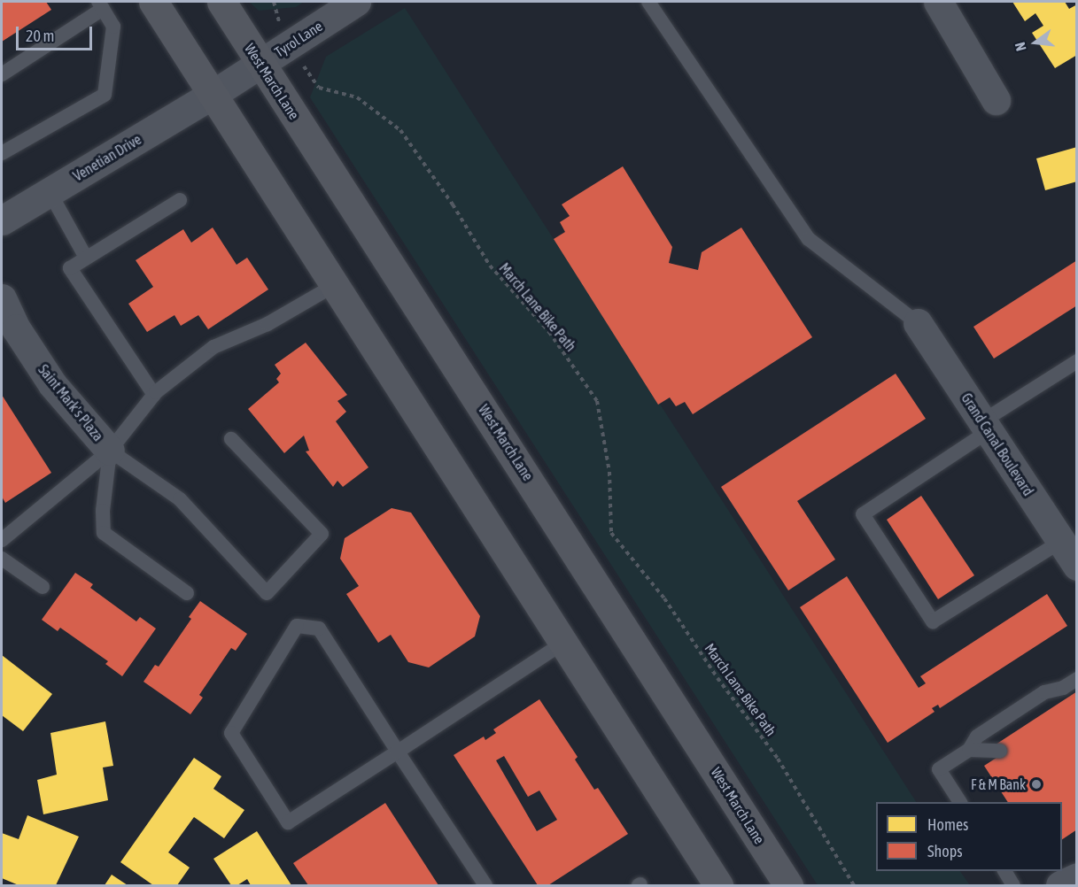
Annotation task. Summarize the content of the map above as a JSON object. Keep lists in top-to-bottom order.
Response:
{
  "streets": {
    "main road": ["West March Lane"],
    "street": [
      "Tyrol Lane",
      "Venetian Drive",
      "Saint Mark's Plaza",
      "Grand Canal Boulevard"
    ],
    "path": ["March Lane Bike Path"]
  },
  "crossings": [
    ["Tyrol Lane", "West March Lane"],
    ["Tyrol Lane", "Venetian Drive"],
    ["Tyrol Lane", "March Lane Bike Path"]
  ],
  "places": ["F & M Bank"],
  "legend": ["Homes", "Shops"],
  "scale_bar": "20 m",
  "north": "left"
}
